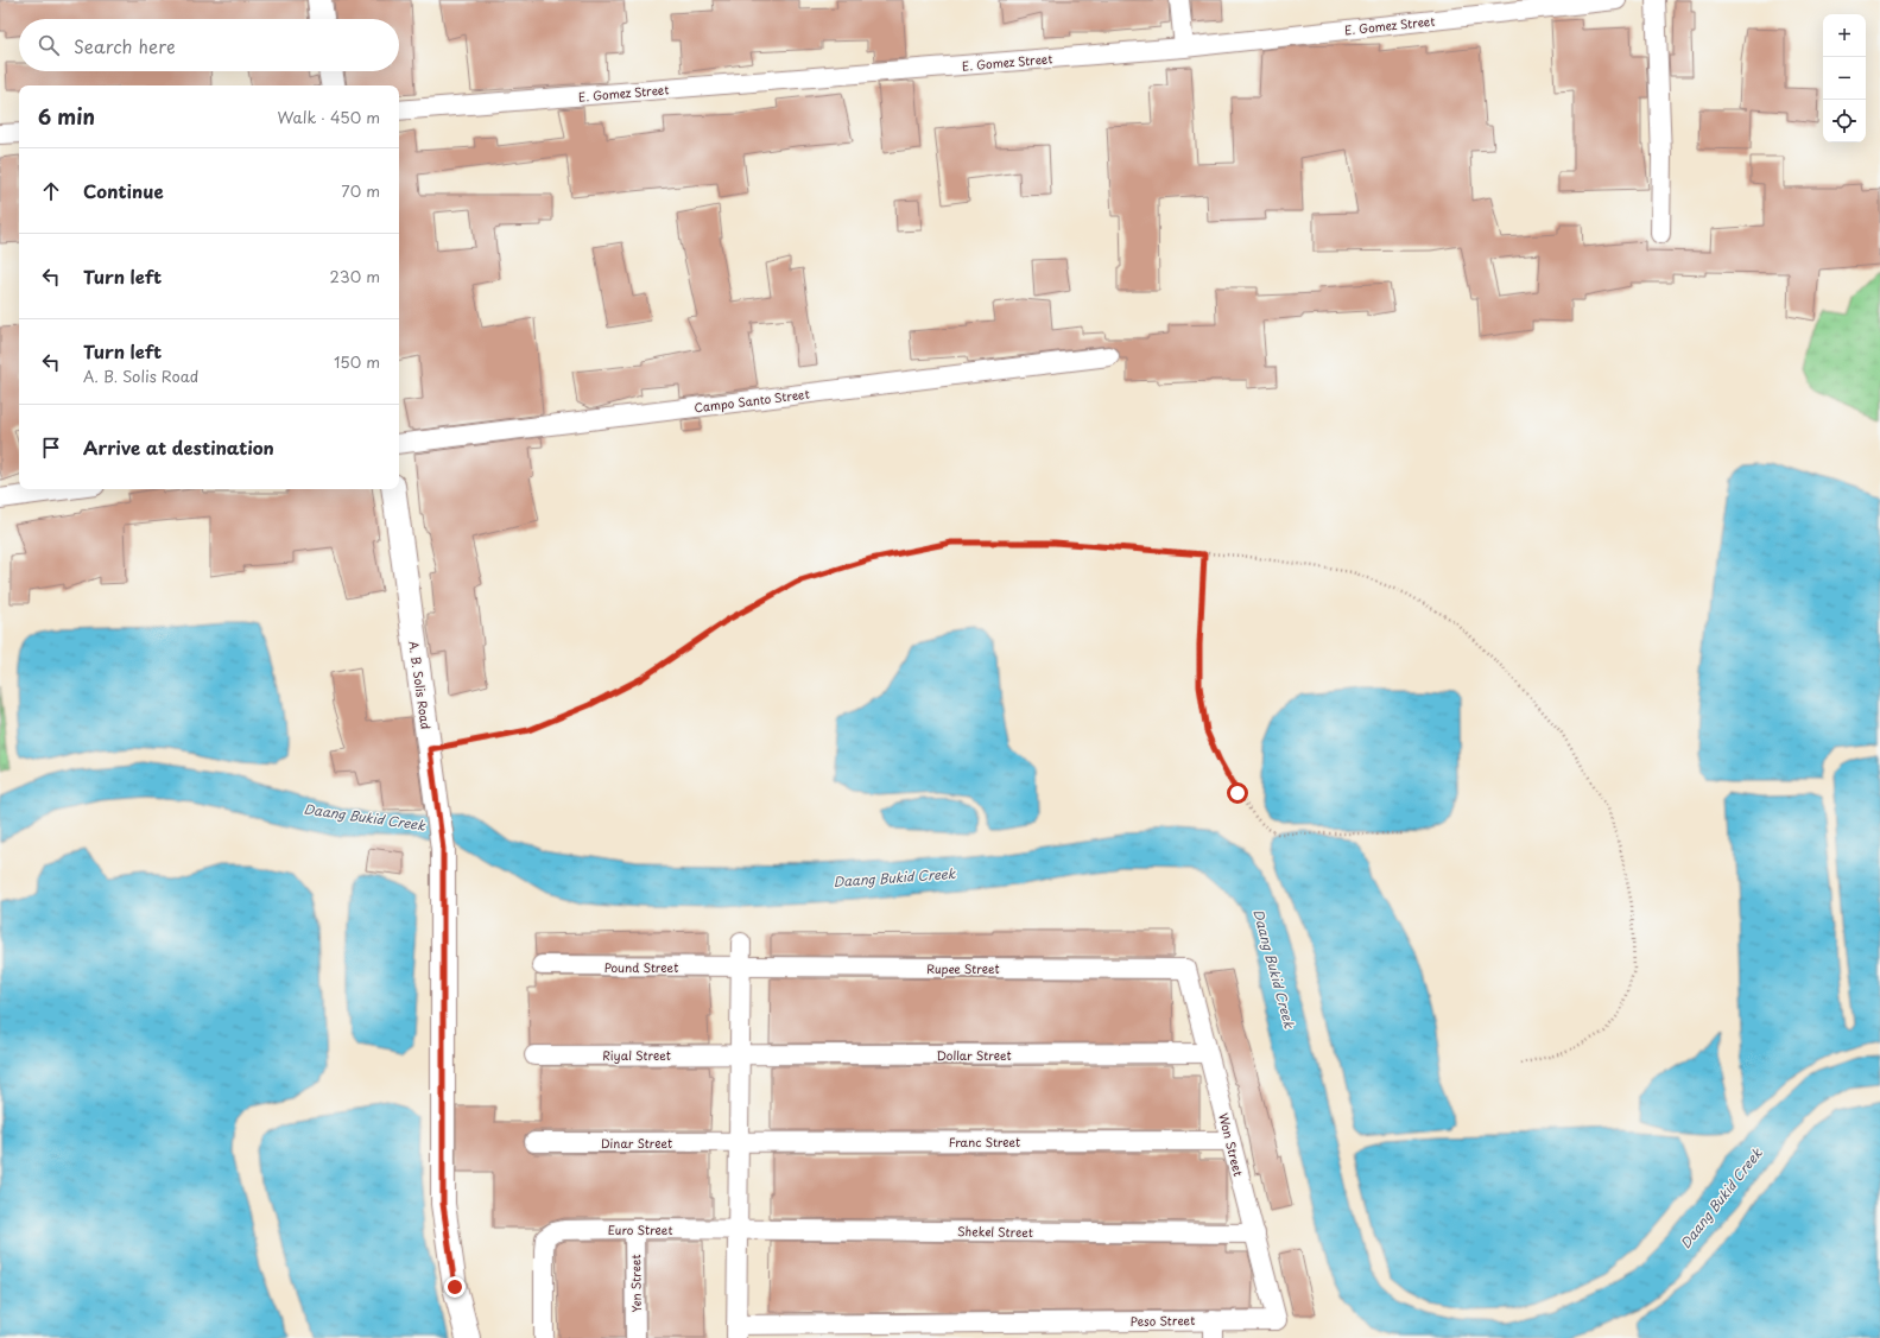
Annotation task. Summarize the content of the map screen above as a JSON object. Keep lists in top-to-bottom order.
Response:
{
  "streets": {
    "street": [
      "E. Gomez Street",
      "Campo Santo Street",
      "A. B. Solis Road",
      "Pound Street",
      "Rupee Street",
      "Riyal Street",
      "Dollar Street",
      "Franc Street",
      "Dinar Street",
      "Won Street",
      "Euro Street",
      "Shekel Street",
      "Yen Street",
      "Peso Street"
    ]
  },
  "crossings": [
    ["Pound Street", "Rupee Street"],
    ["Rupee Street", "Won Street"],
    ["Riyal Street", "Dollar Street"],
    ["Dollar Street", "Won Street"],
    ["Franc Street", "Dinar Street"],
    ["Franc Street", "Won Street"],
    ["Won Street", "Shekel Street"],
    ["Won Street", "Peso Street"],
    ["Euro Street", "Shekel Street"],
    ["Euro Street", "Yen Street"]
  ],
  "water": ["Daang Bukid Creek"],
  "page": {
    "map_buttons": ["+", "−"],
    "search": "Search here",
    "heading": ["6 min", "Walk · 450 m"],
    "list": [
      ["Continue", "70 m"],
      ["Turn left", "230 m"],
      ["Turn left", "A. B. Solis Road", "150 m"],
      "Arrive at destination"
    ]
  }
}
